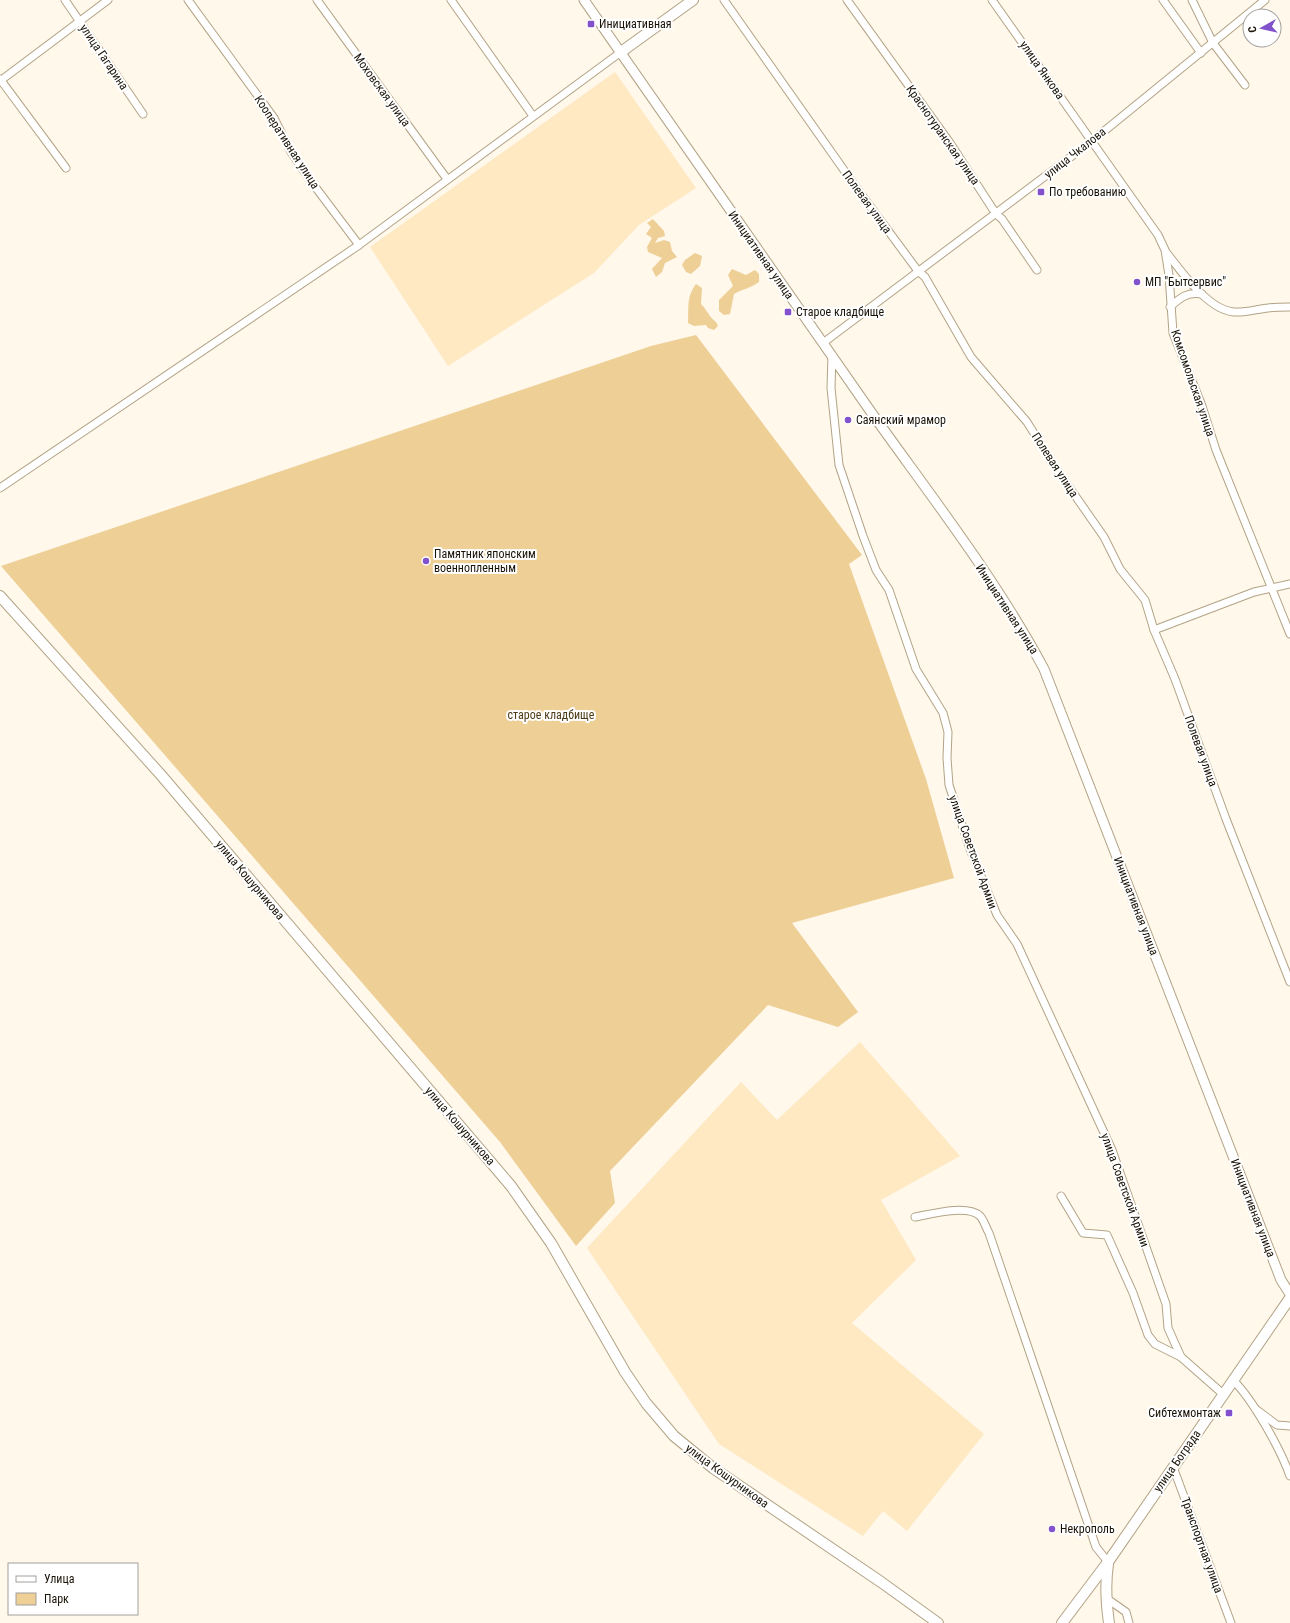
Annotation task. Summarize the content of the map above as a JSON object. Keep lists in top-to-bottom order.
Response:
{
  "streets": {
    "main road": ["улица Кошурникова", "улица Бограда"],
    "street": [
      "улица Гагарина",
      "улица Янкова",
      "Моховская улица",
      "Краснотуранская улица",
      "Кооперативная улица",
      "улица Чкалова",
      "Полевая улица",
      "Инициативная улица",
      "Комсомольская улица",
      "улица Советской Армии",
      "Транспортная улица"
    ]
  },
  "crossings": [
    ["улица Янкова", "улица Чкалова"],
    ["улица Янкова", "Комсомольская улица"],
    ["Краснотуранская улица", "улица Чкалова"],
    ["улица Чкалова", "Полевая улица"],
    ["улица Чкалова", "Инициативная улица"],
    ["улица Чкалова", "Комсомольская улица"],
    ["Инициативная улица", "улица Советской Армии"],
    ["улица Советской Армии", "улица Бограда"],
    ["улица Бограда", "Транспортная улица"]
  ],
  "parks": ["старое кладбище"],
  "places": {
    "transit": [
      "Инициативная",
      "По требованию",
      "Старое кладбище",
      "Сибтехмонтаж"
    ],
    "other": [
      "МП \"Бытсервис\"",
      "Саянский мрамор",
      "Памятник японским военнопленным",
      "Некрополь"
    ]
  },
  "legend": ["Улица", "Парк"],
  "north": "left"
}
